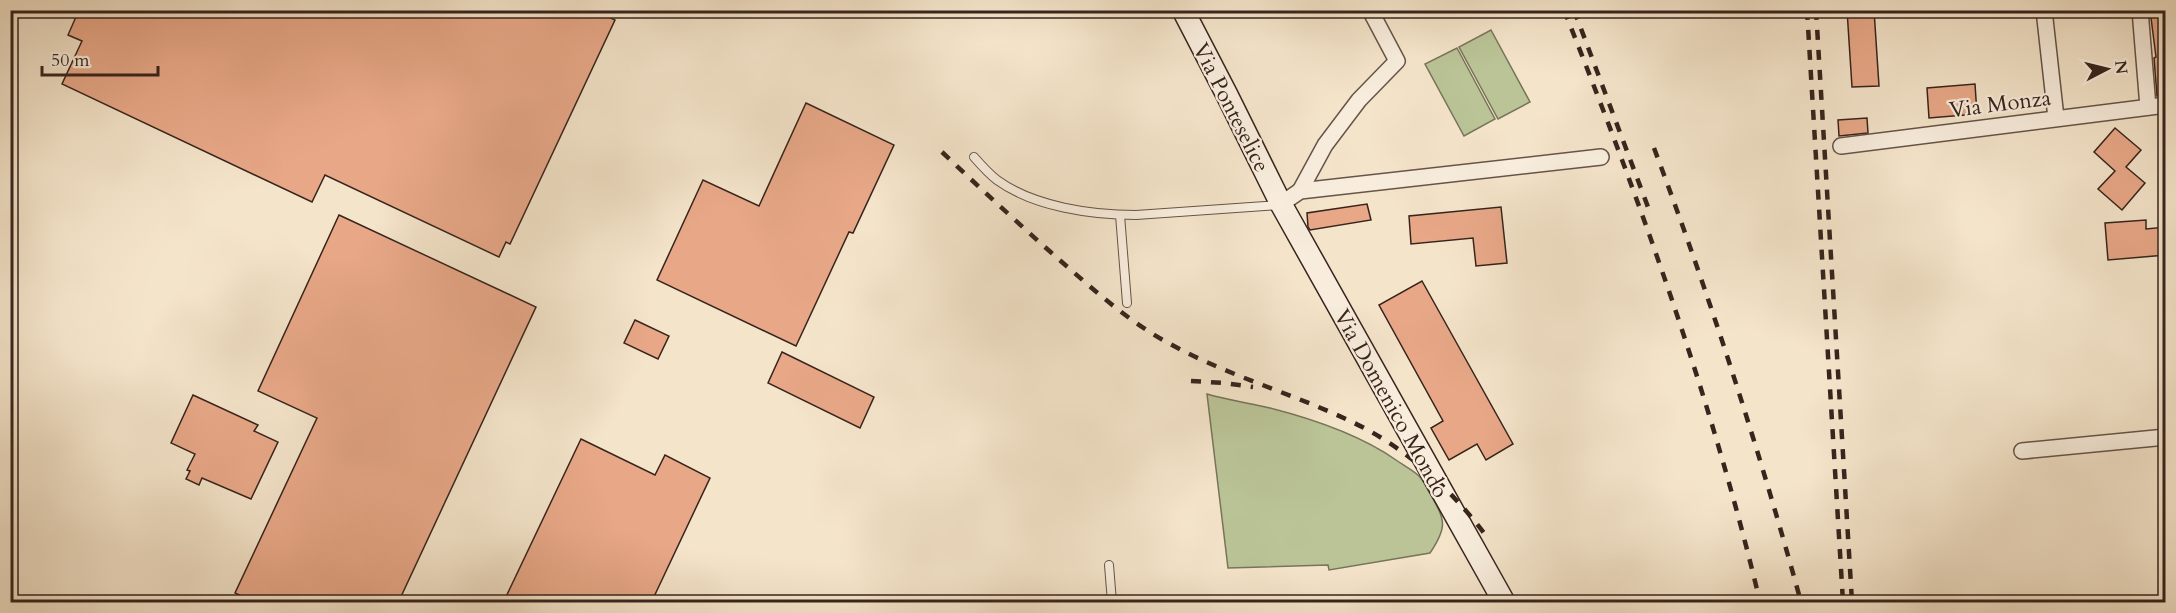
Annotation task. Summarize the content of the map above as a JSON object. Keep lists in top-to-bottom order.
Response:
{
  "streets": {
    "street": ["Via Monza", "Via Ponteselice", "Via Domenico Mondo"]
  },
  "crossings": [
    ["Via Ponteselice", "Via Domenico Mondo"]
  ],
  "scale_bar": "50 m",
  "north": "right"
}
